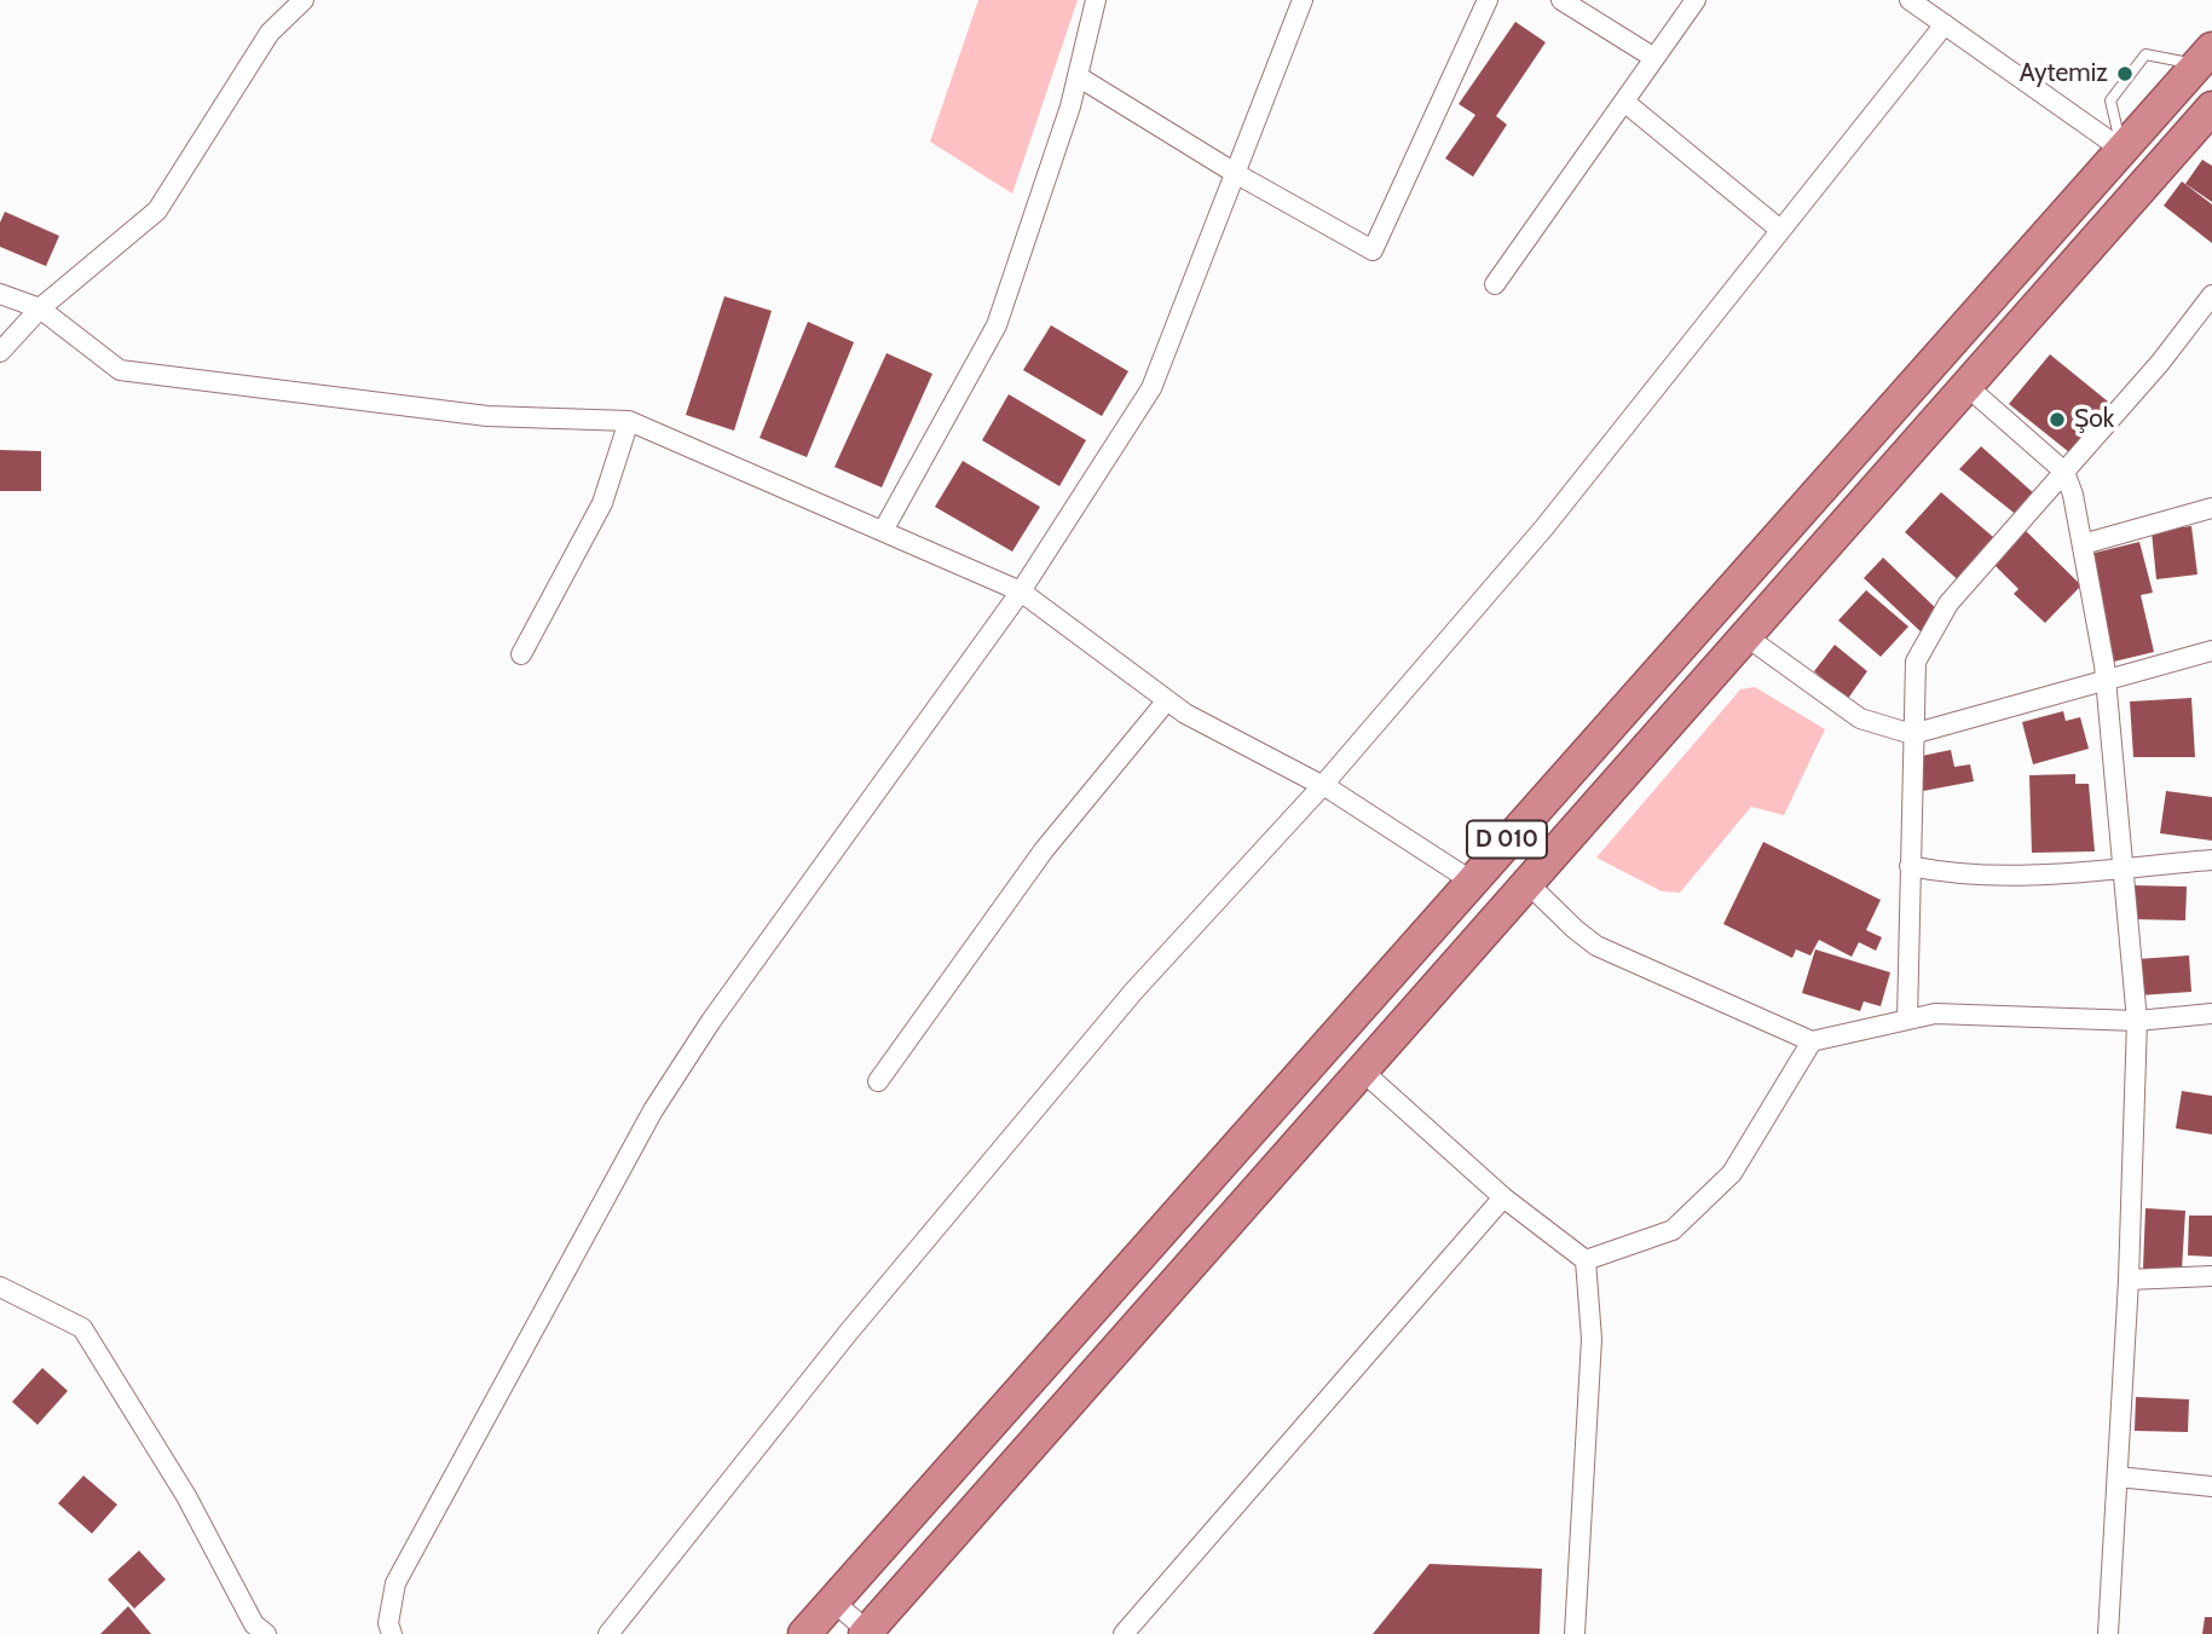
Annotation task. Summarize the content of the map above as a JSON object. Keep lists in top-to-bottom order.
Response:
{
  "streets": {
    "highway": ["D 010"]
  },
  "places": ["Aytemiz", "Şok"]
}
